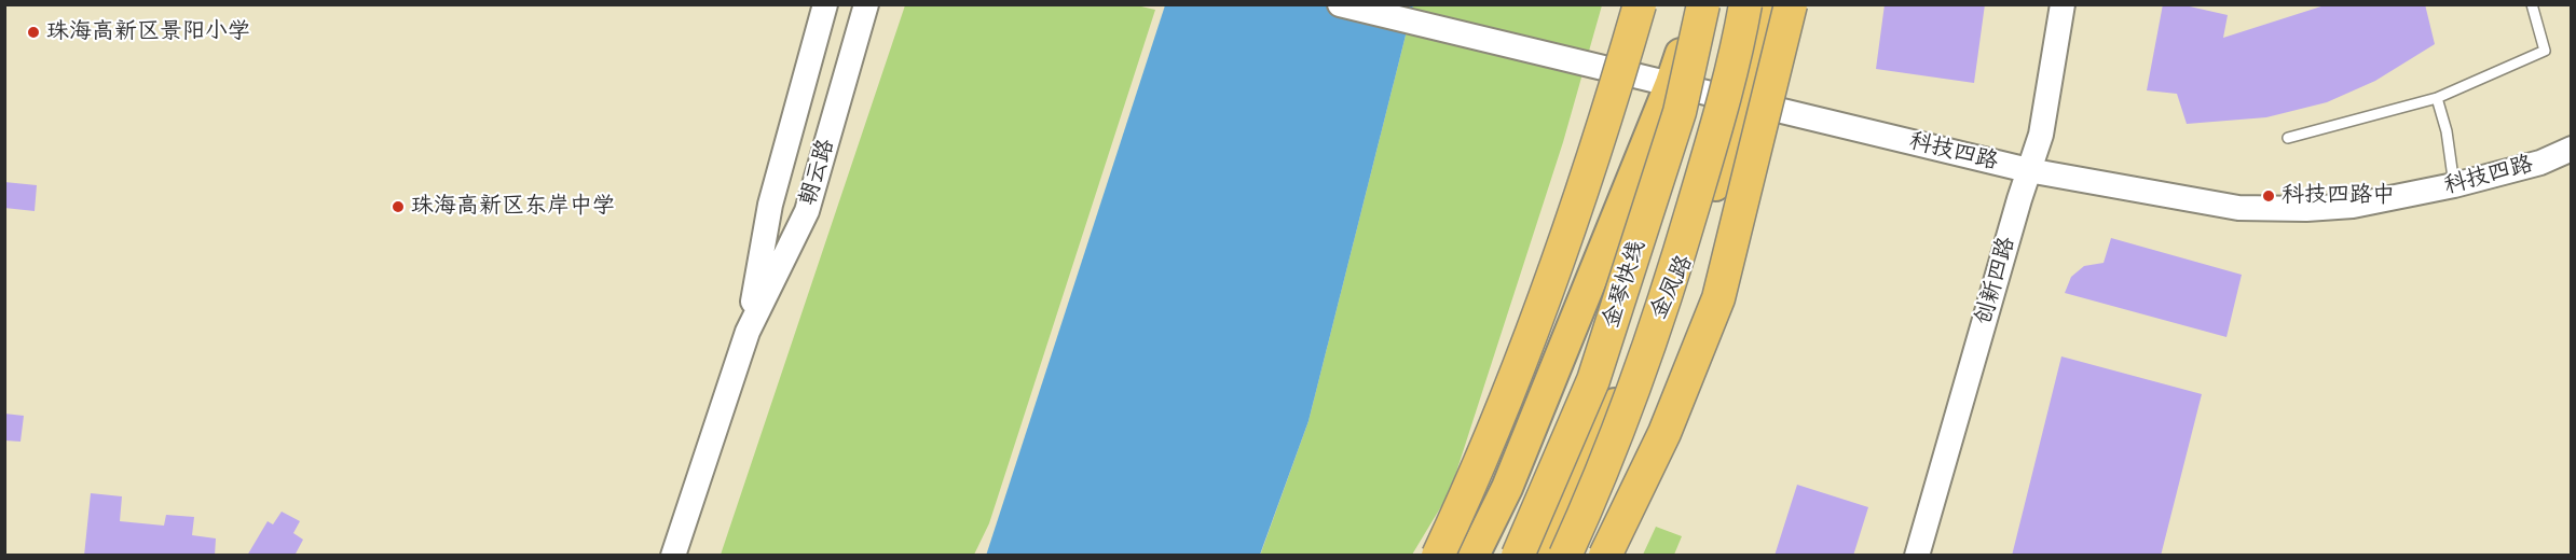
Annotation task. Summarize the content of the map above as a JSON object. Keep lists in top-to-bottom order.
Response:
{
  "streets": {
    "highway": ["金琴快线"],
    "main road": ["金凤路"],
    "street": ["科技四路", "朝云路", "创新四路"]
  },
  "crossings": [
    ["科技四路", "创新四路"],
    ["科技四路", "金凤路"]
  ],
  "places": ["珠海高新区景阳小学", "科技四路中", "珠海高新区东岸中学"]
}
